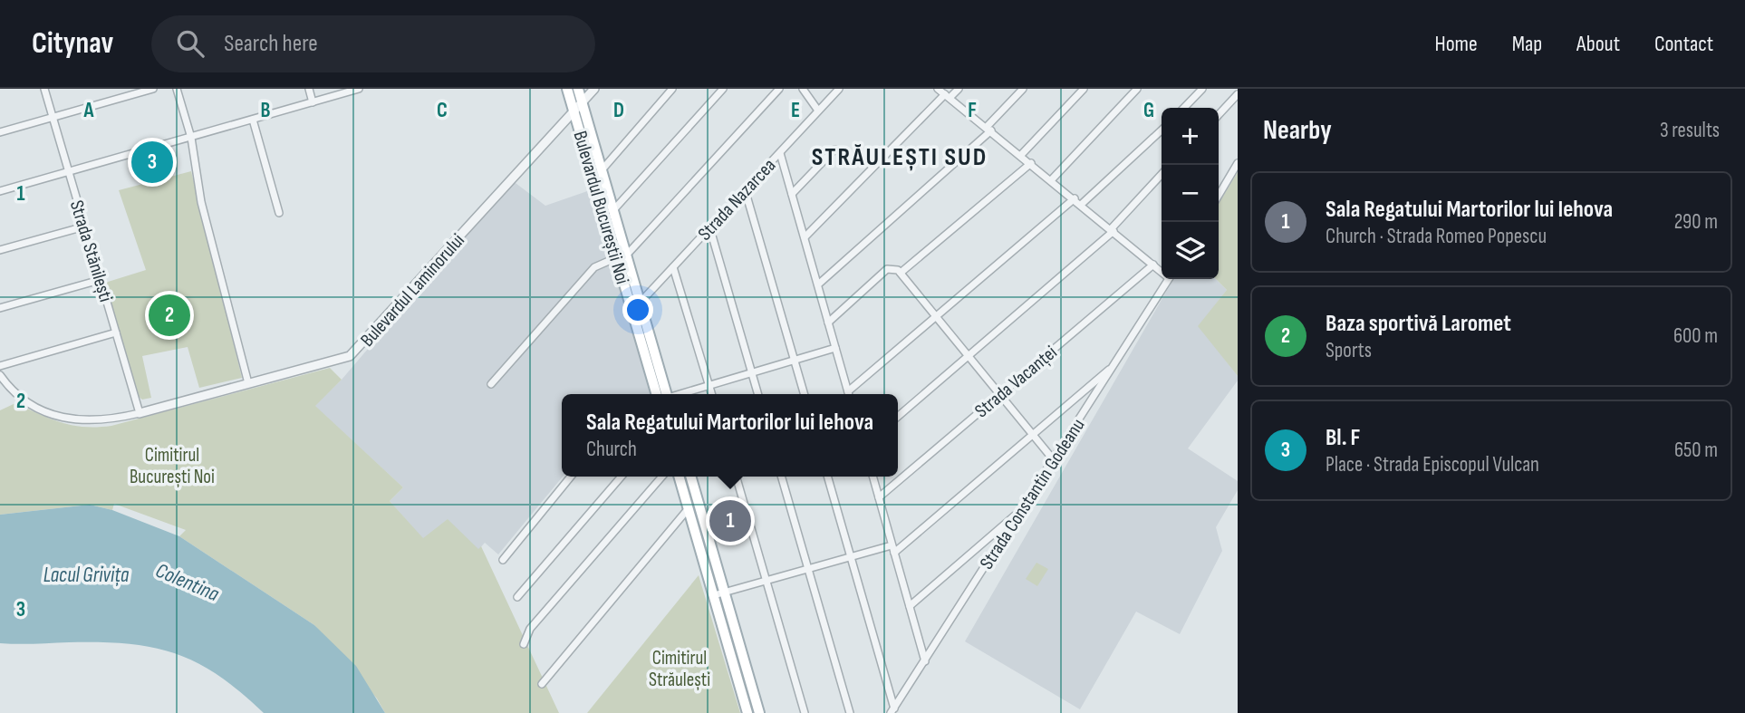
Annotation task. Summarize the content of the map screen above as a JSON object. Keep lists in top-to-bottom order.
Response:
{
  "streets": {
    "main road": ["Bulevardul Bucureștii Noi"],
    "street": [
      "Strada Nazarcea",
      "Strada Stănilești",
      "Bulevardul Laminorului",
      "Strada Vacanței",
      "Strada Constantin Godeanu"
    ]
  },
  "crossings": [
    ["Strada Nazarcea", "Bulevardul Bucureștii Noi"],
    ["Bulevardul Bucureștii Noi", "Bulevardul Laminorului"],
    ["Strada Stănilești", "Bulevardul Laminorului"]
  ],
  "districts": ["STRĂULEȘTI SUD"],
  "water": ["Lacul Grivița", "Colentina"],
  "parks": ["Cimitirul București Noi", "Cimitirul Străulești"],
  "page": {
    "header": "Citynav",
    "search": "Search here",
    "nav": [
      "Home",
      "Map",
      "About",
      "Contact"
    ],
    "heading": ["Nearby", "3 results"],
    "map_buttons": ["+", "−"],
    "pins": ["3", "2", "1"],
    "list": [
      {
        "mark": "1",
        "name": "Sala Regatului Martorilor lui Iehova",
        "note": "Church · Strada Romeo Popescu",
        "value": "290 m"
      },
      {
        "mark": "2",
        "name": "Baza sportivă Laromet",
        "note": "Sports",
        "value": "600 m"
      },
      {
        "mark": "3",
        "name": "Bl. F",
        "note": "Place · Strada Episcopul Vulcan",
        "value": "650 m"
      }
    ],
    "popup": ["Sala Regatului Martorilor lui Iehova", "Church"]
  },
  "grid": {
    "columns": [
      "A",
      "B",
      "C",
      "D",
      "E",
      "F",
      "G"
    ],
    "rows": ["1", "2", "3"]
  }
}
